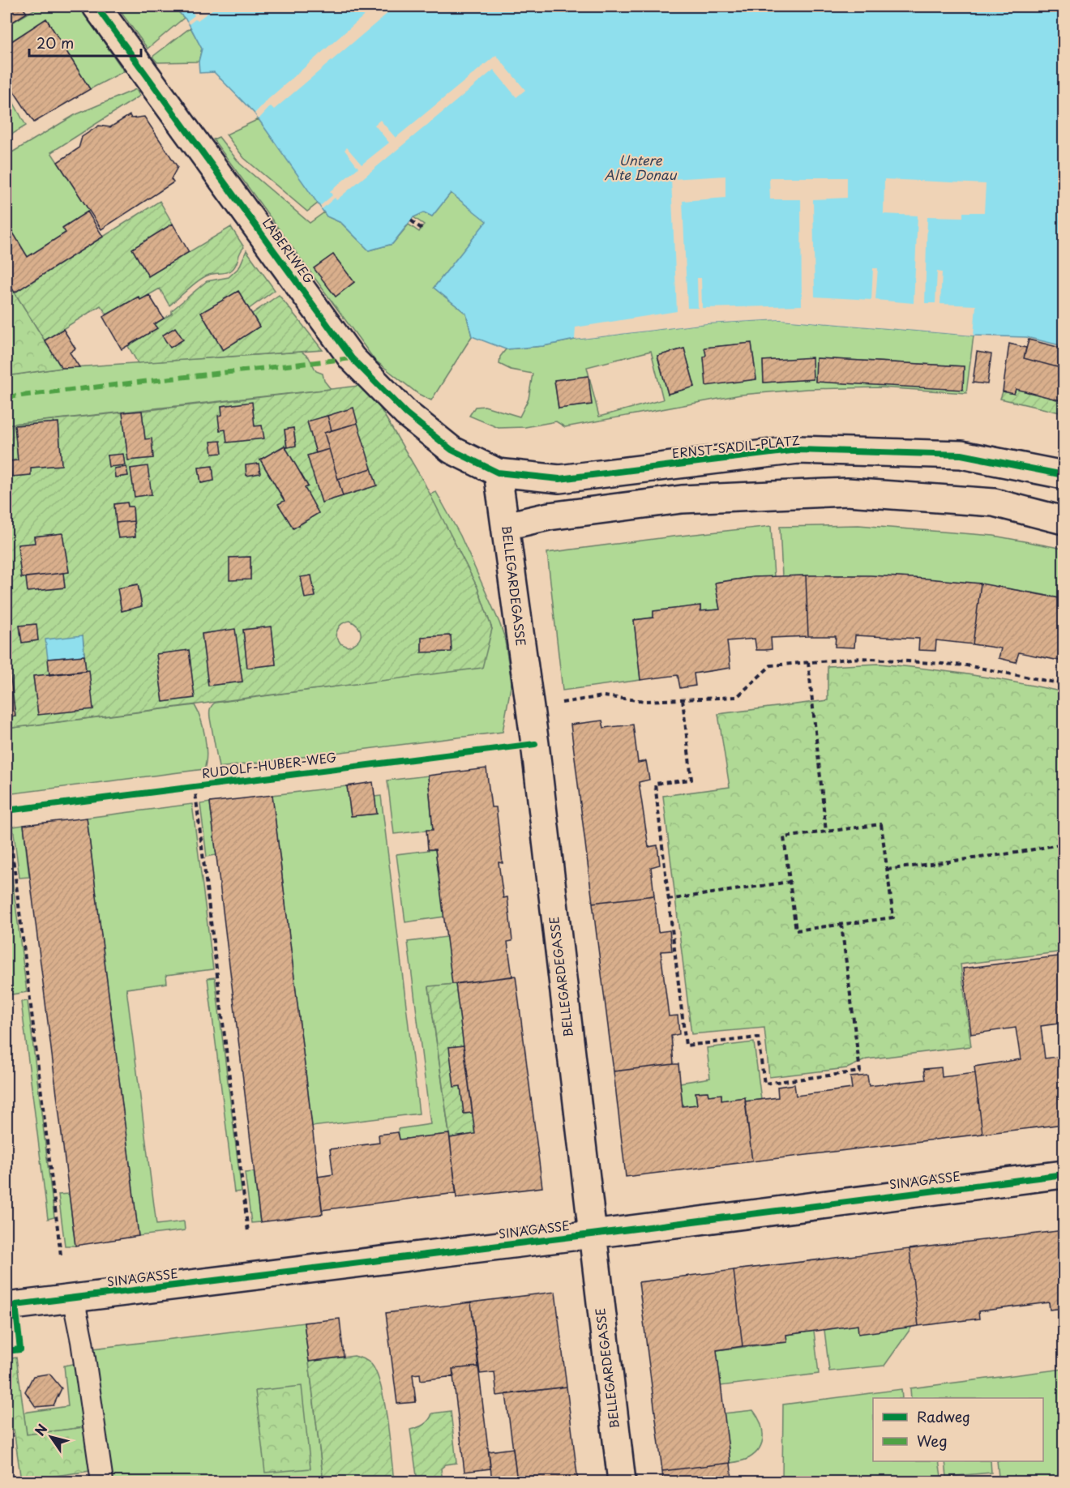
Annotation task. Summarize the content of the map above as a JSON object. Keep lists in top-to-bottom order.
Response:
{
  "streets": {
    "street": [
      "LABERLWEG",
      "ERNST-SADIL-PLATZ",
      "BELLEGARDEGASSE",
      "SINAGASSE"
    ],
    "cycle path": ["RUDOLF-HUBER-WEG"]
  },
  "crossings": [
    ["LABERLWEG", "ERNST-SADIL-PLATZ"],
    ["LABERLWEG", "BELLEGARDEGASSE"],
    ["ERNST-SADIL-PLATZ", "BELLEGARDEGASSE"],
    ["BELLEGARDEGASSE", "SINAGASSE"]
  ],
  "water": ["Untere Alte Donau"],
  "legend": ["Radweg", "Weg"],
  "scale_bar": "20 m",
  "north": "top left"
}
